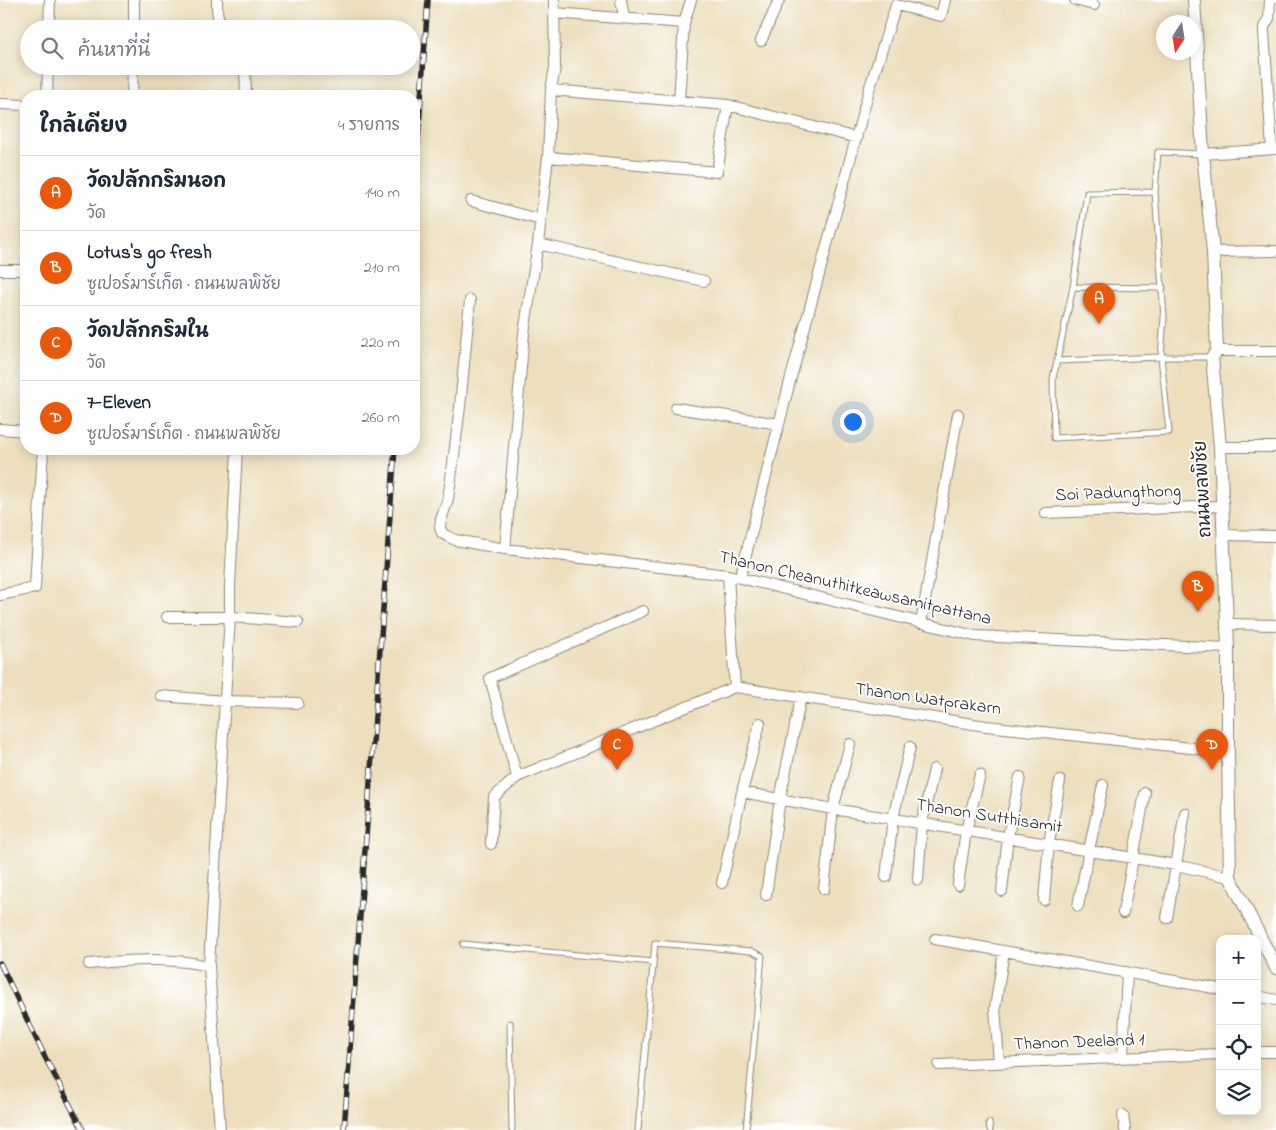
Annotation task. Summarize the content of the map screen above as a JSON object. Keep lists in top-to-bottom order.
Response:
{
  "streets": {
    "street": [
      "ถนนพลพิชัย",
      "Soi Padungthong",
      "Thanon Cheanuthitkeawsamitpattana",
      "Thanon Watprakarn",
      "Thanon Sutthisamit",
      "Thanon Deeland 1"
    ]
  },
  "crossings": [
    ["ถนนพลพิชัย", "Soi Padungthong"],
    ["ถนนพลพิชัย", "Thanon Cheanuthitkeawsamitpattana"],
    ["ถนนพลพิชัย", "Thanon Watprakarn"],
    ["ถนนพลพิชัย", "Thanon Sutthisamit"]
  ],
  "north": "bottom",
  "page": {
    "search": "ค้นหาที่นี่",
    "heading": ["ใกล้เคียง", "4 รายการ"],
    "list": [
      {
        "mark": "A",
        "name": "วัดปลักกริมนอก",
        "note": "วัด",
        "value": "140 m"
      },
      {
        "mark": "B",
        "name": "Lotus's go fresh",
        "note": "ซูเปอร์มาร์เก็ต · ถนนพลพิชัย",
        "value": "210 m"
      },
      {
        "mark": "C",
        "name": "วัดปลักกริมใน",
        "note": "วัด",
        "value": "220 m"
      },
      {
        "mark": "D",
        "name": "7-Eleven",
        "note": "ซูเปอร์มาร์เก็ต · ถนนพลพิชัย",
        "value": "260 m"
      }
    ],
    "pins": [
      "A",
      "B",
      "C",
      "D"
    ],
    "map_buttons": ["+", "−"]
  }
}
